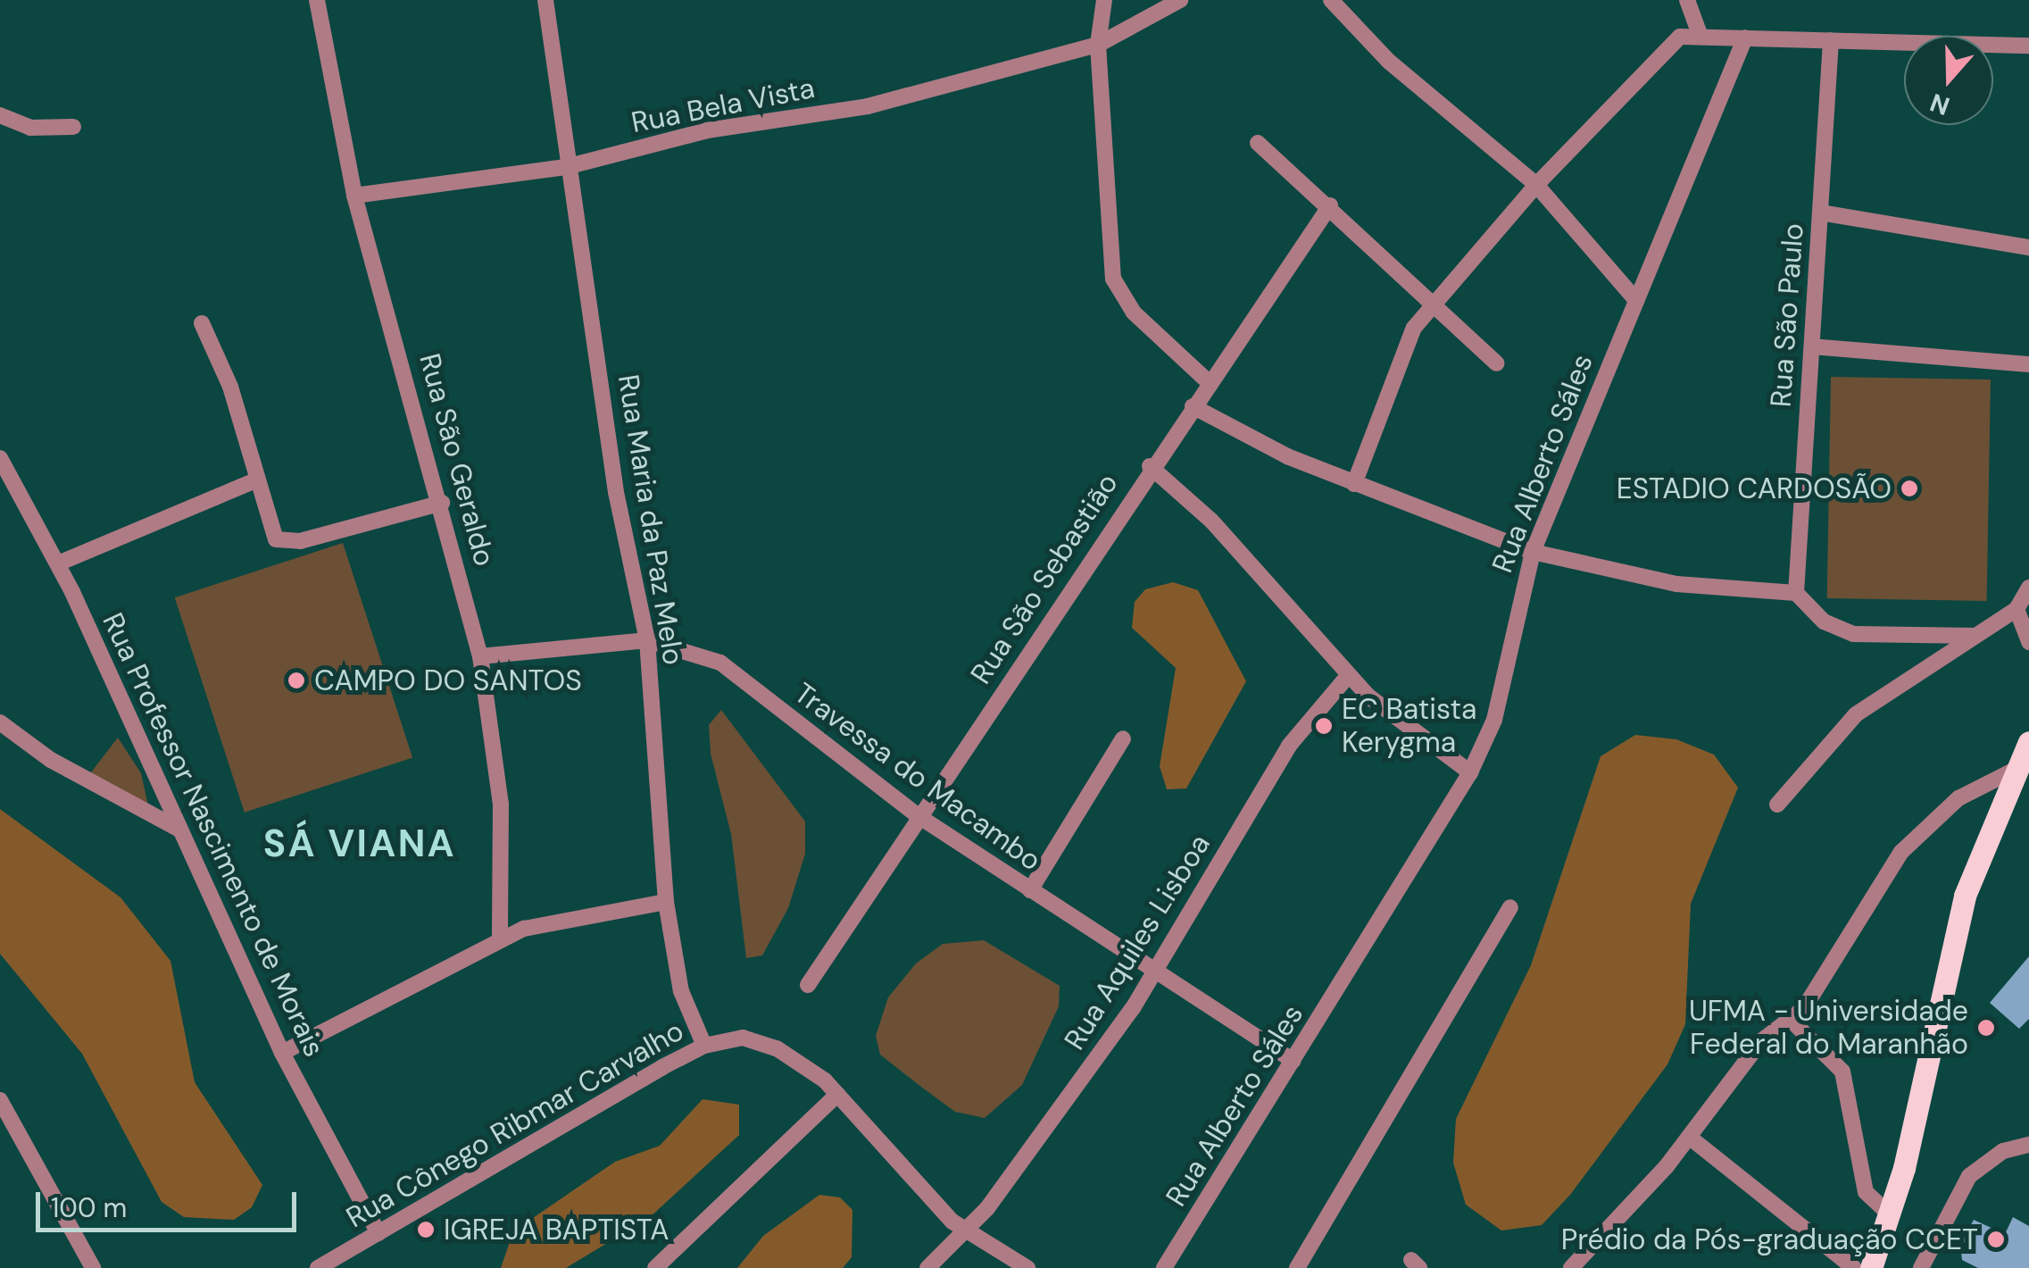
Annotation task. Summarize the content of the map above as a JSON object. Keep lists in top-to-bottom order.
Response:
{
  "streets": {
    "street": [
      "Rua Bela Vista",
      "Rua São Paulo",
      "Rua São Geraldo",
      "Rua Alberto Sáles",
      "Rua Maria da Paz Melo",
      "Rua São Sebastião",
      "Travessa do Macambo",
      "Rua Professor Nascimento de Morais",
      "Rua Aquiles Lisboa",
      "Rua Cônego Ribmar Carvalho"
    ]
  },
  "crossings": [
    ["Rua Bela Vista", "Rua São Geraldo"],
    ["Rua Bela Vista", "Rua Maria da Paz Melo"],
    ["Rua São Geraldo", "Travessa do Macambo"],
    ["Rua Alberto Sáles", "Travessa do Macambo"],
    ["Rua Maria da Paz Melo", "Travessa do Macambo"],
    ["Rua Maria da Paz Melo", "Rua Cônego Ribmar Carvalho"],
    ["Rua São Sebastião", "Travessa do Macambo"],
    ["Travessa do Macambo", "Rua Aquiles Lisboa"],
    ["Rua Professor Nascimento de Morais", "Rua Cônego Ribmar Carvalho"]
  ],
  "districts": ["SÁ VIANA"],
  "places": [
    "ESTADIO CARDOSÃO",
    "CAMPO DO SANTOS",
    "EC Batista Kerygma",
    "UFMA - Universidade Federal do Maranhão",
    "IGREJA BAPTISTA",
    "Prédio da Pós-graduação CCET"
  ],
  "scale_bar": "100 m",
  "north": "bottom"
}
